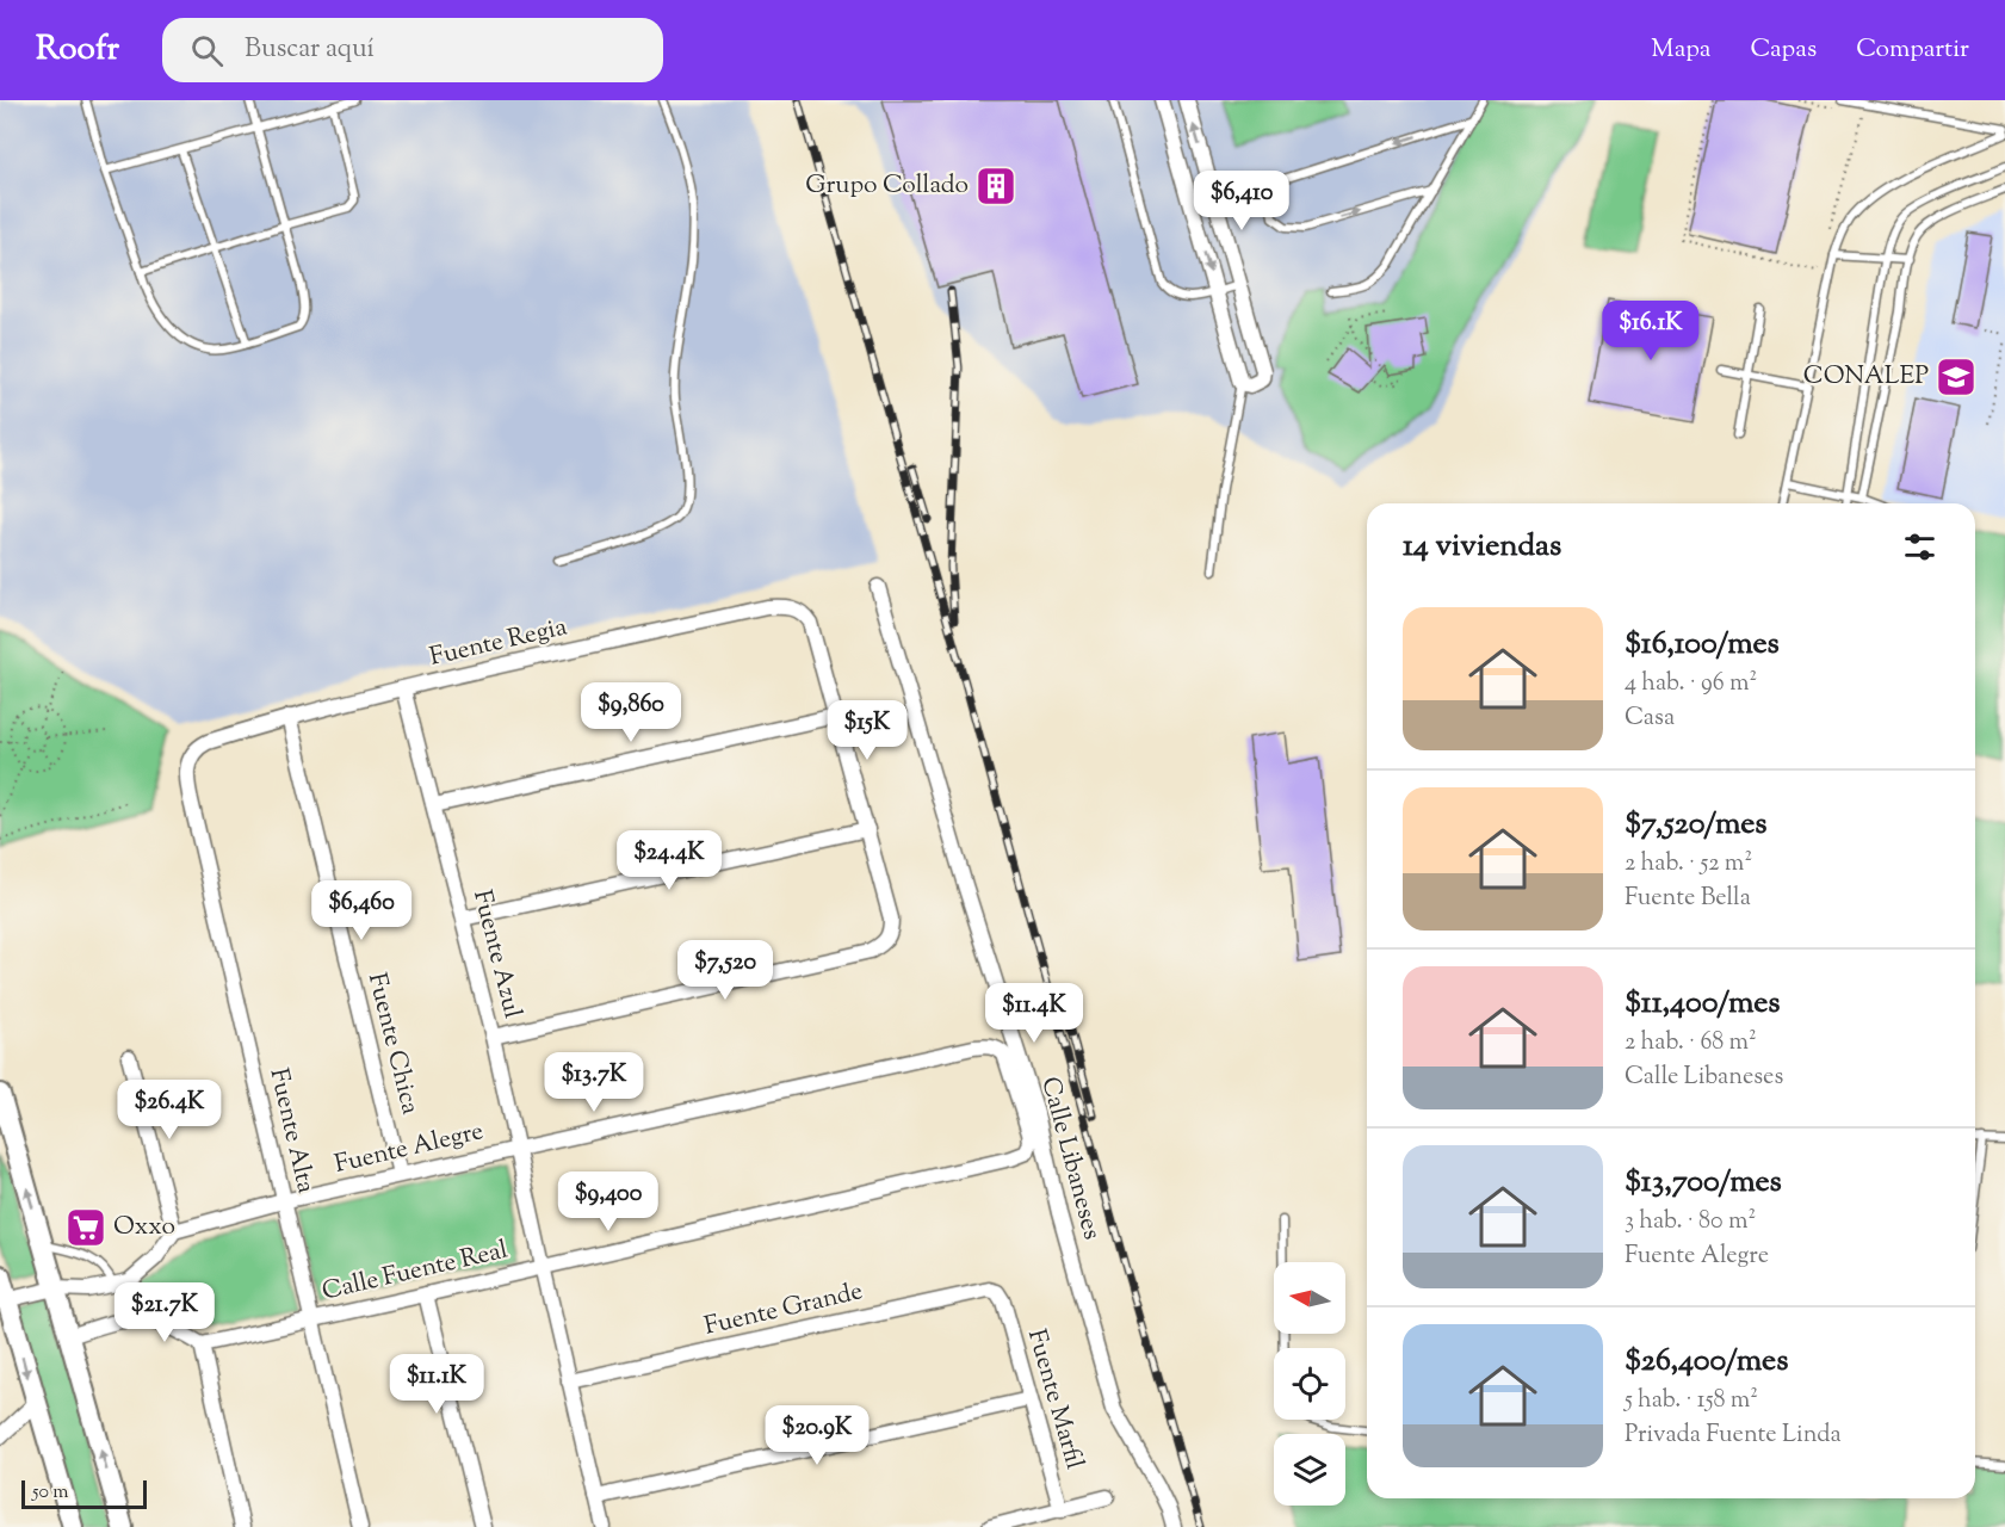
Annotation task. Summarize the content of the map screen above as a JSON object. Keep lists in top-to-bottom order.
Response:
{
  "streets": {
    "street": [
      "Fuente Regia",
      "Fuente Azul",
      "Fuente Chica",
      "Fuente Alta",
      "Fuente Alegre",
      "Calle Libaneses",
      "Calle Fuente Real",
      "Fuente Grande",
      "Fuente Marfil"
    ]
  },
  "crossings": [
    ["Fuente Regia", "Fuente Azul"],
    ["Fuente Regia", "Fuente Chica"],
    ["Fuente Regia", "Fuente Alta"],
    ["Fuente Azul", "Fuente Alegre"],
    ["Fuente Azul", "Calle Fuente Real"],
    ["Fuente Azul", "Fuente Grande"],
    ["Fuente Chica", "Fuente Alegre"],
    ["Fuente Alta", "Fuente Alegre"],
    ["Fuente Alta", "Calle Fuente Real"],
    ["Fuente Alegre", "Calle Fuente Real"],
    ["Fuente Grande", "Fuente Marfil"]
  ],
  "places": {
    "building": ["Grupo Collado"],
    "school or university": ["CONALEP"],
    "supermarket": ["Oxxo"]
  },
  "scale_bar": "50 m",
  "north": "left",
  "page": {
    "header": "Roofr",
    "search": "Buscar aquí",
    "nav": ["Mapa", "Capas", "Compartir"],
    "price": [
      "$6,410",
      "$16.1K",
      "$9,860",
      "$15K",
      "$24.4K",
      "$6,460",
      "$7,520",
      "$11.4K",
      "$13.7K",
      "$26.4K",
      "$9,400",
      "$21.7K",
      "$11.1K",
      "$20.9K"
    ],
    "heading": "14 viviendas",
    "list": [
      {
        "name": "$16,100/mes",
        "note": "4 hab. · 96 m² · Casa"
      },
      {
        "name": "$7,520/mes",
        "note": "2 hab. · 52 m² · Fuente Bella"
      },
      {
        "name": "$11,400/mes",
        "note": "2 hab. · 68 m² · Calle Libaneses"
      },
      {
        "name": "$13,700/mes",
        "note": "3 hab. · 80 m² · Fuente Alegre"
      },
      {
        "name": "$26,400/mes",
        "note": "5 hab. · 158 m² · Privada Fuente Linda"
      }
    ],
    "scale": "50 m"
  }
}
